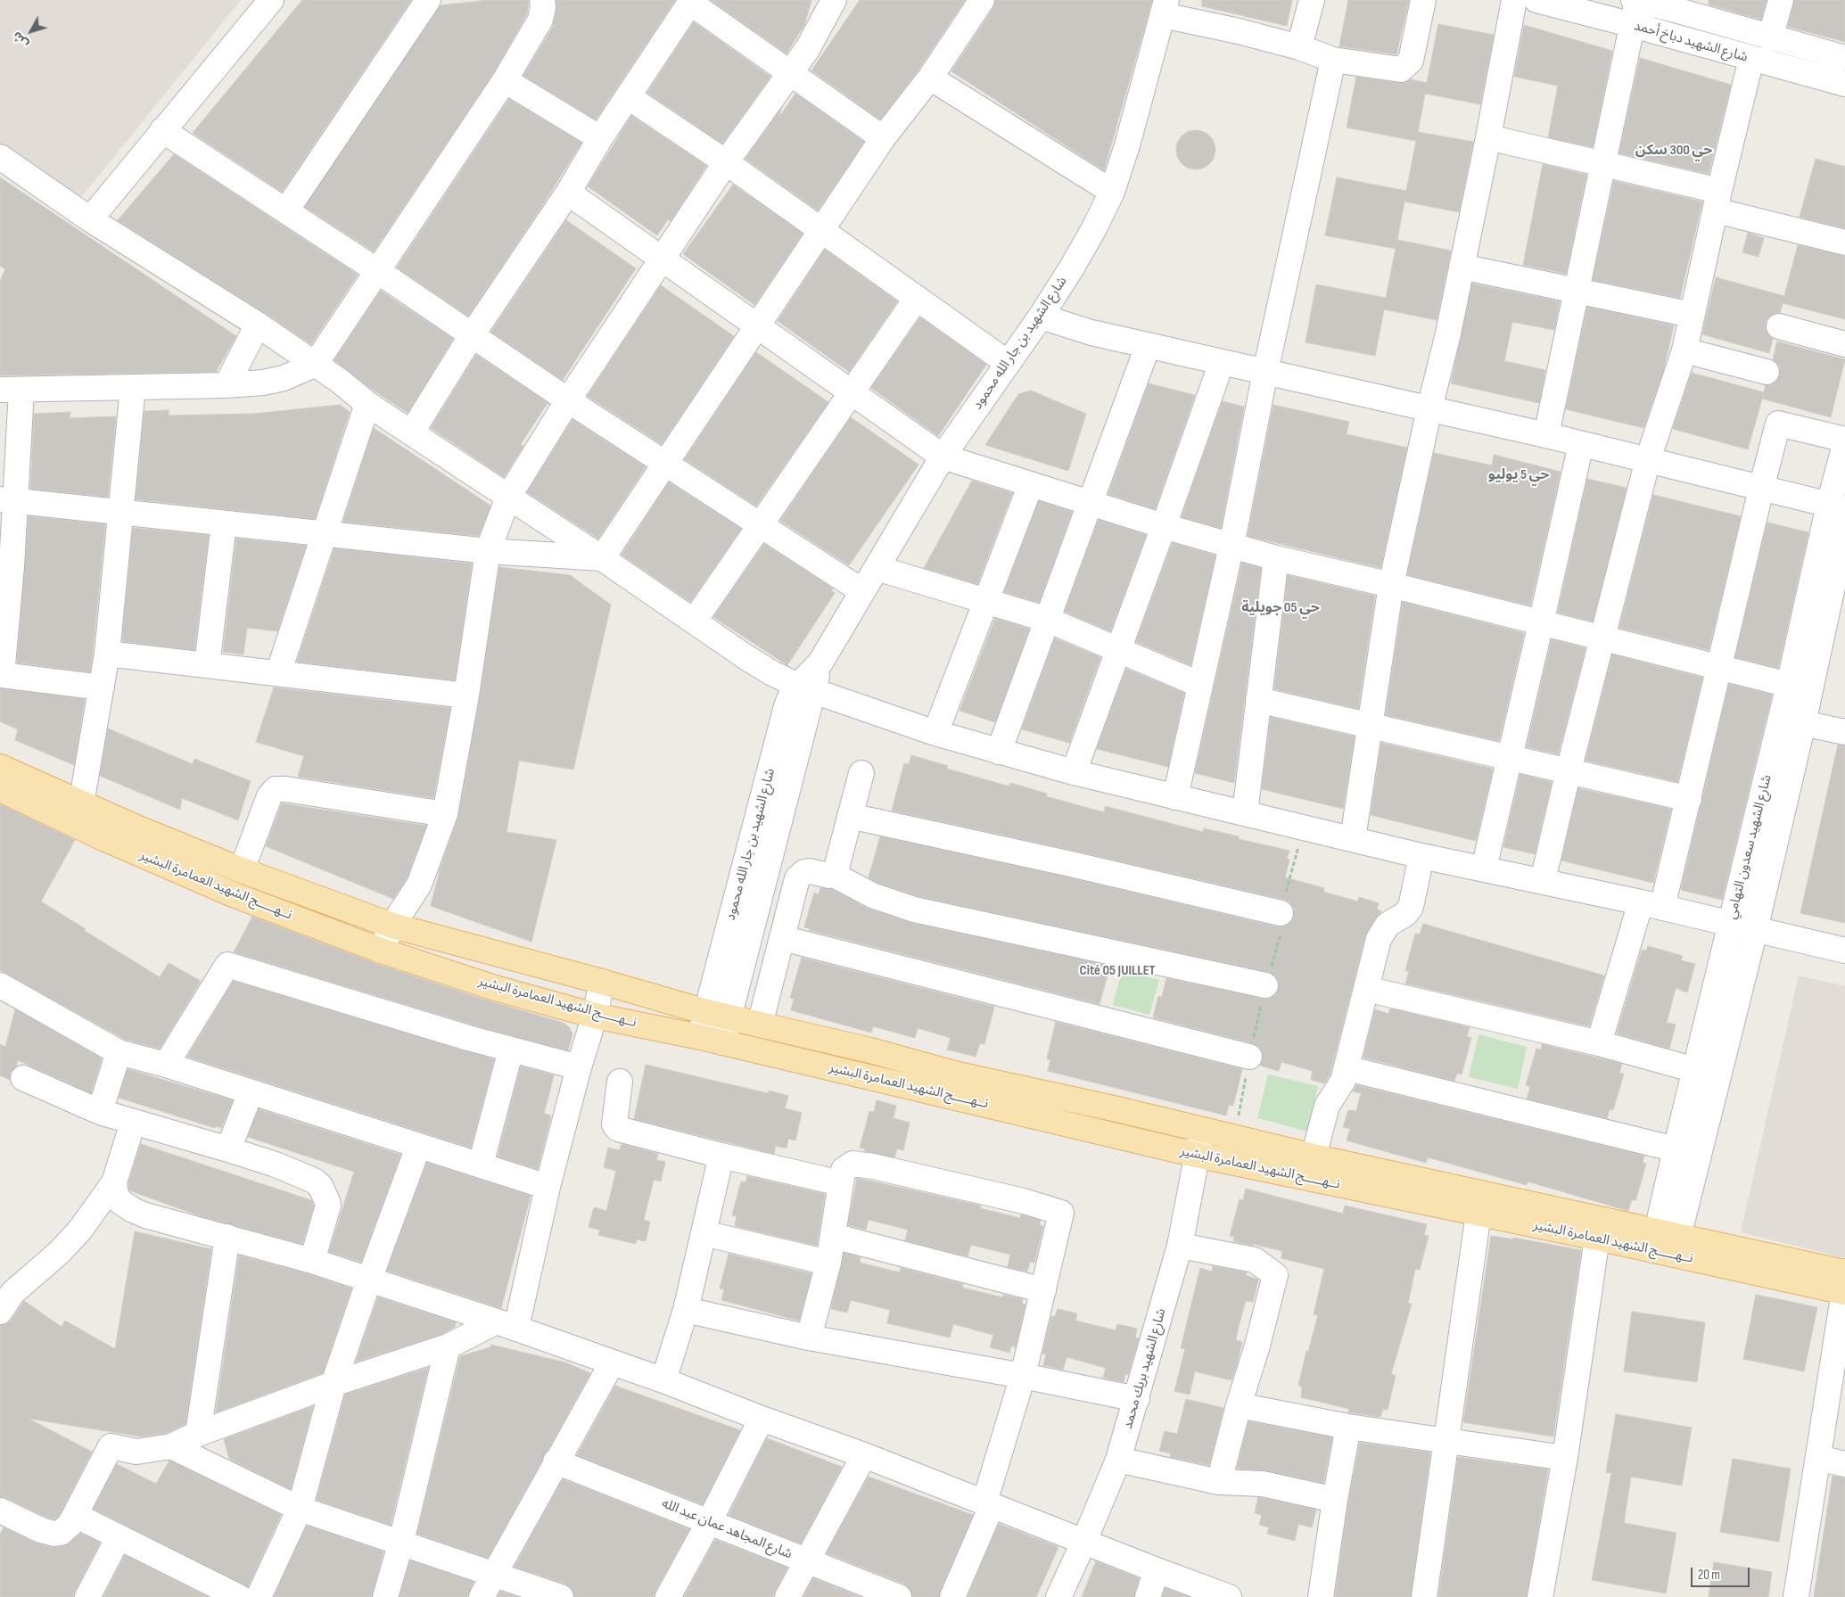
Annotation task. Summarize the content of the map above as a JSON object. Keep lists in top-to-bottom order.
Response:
{
  "streets": {
    "main road": ["نــهـــــج الشهيد العمامرة البشير"],
    "street": [
      "شارع الشهيد دباخ أحمد",
      "شارع الشهيد بن جار الله محمود",
      "شارع الشهيد سعدون التهامي",
      "شارع الشهيد بريك محمد",
      "شارع المجاهد عمان عبد الله"
    ]
  },
  "crossings": [
    ["شارع الشهيد بن جار الله محمود", "نــهـــــج الشهيد العمامرة البشير"],
    ["شارع الشهيد سعدون التهامي", "نــهـــــج الشهيد العمامرة البشير"],
    ["نــهـــــج الشهيد العمامرة البشير", "شارع الشهيد بريك محمد"]
  ],
  "districts": [
    "حي 300 سكن",
    "حي 5 يوليو",
    "حي 05 جويلية",
    "Cité 05 JUILLET"
  ],
  "scale_bar": "20 m",
  "north": "bottom left"
}
